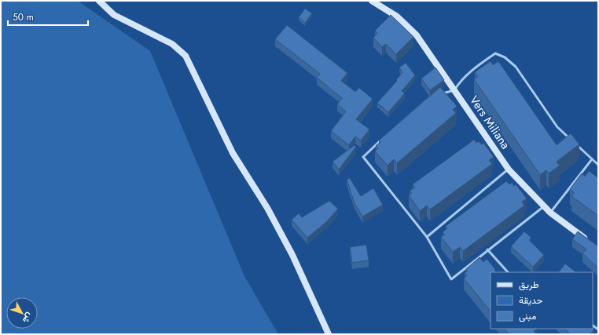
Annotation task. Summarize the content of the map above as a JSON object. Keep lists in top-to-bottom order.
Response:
{
  "streets": {
    "street": ["Vers Miliana"]
  },
  "legend": ["طريق", "حديقة", "مبنى"],
  "scale_bar": "50 m",
  "north": "bottom right"
}
